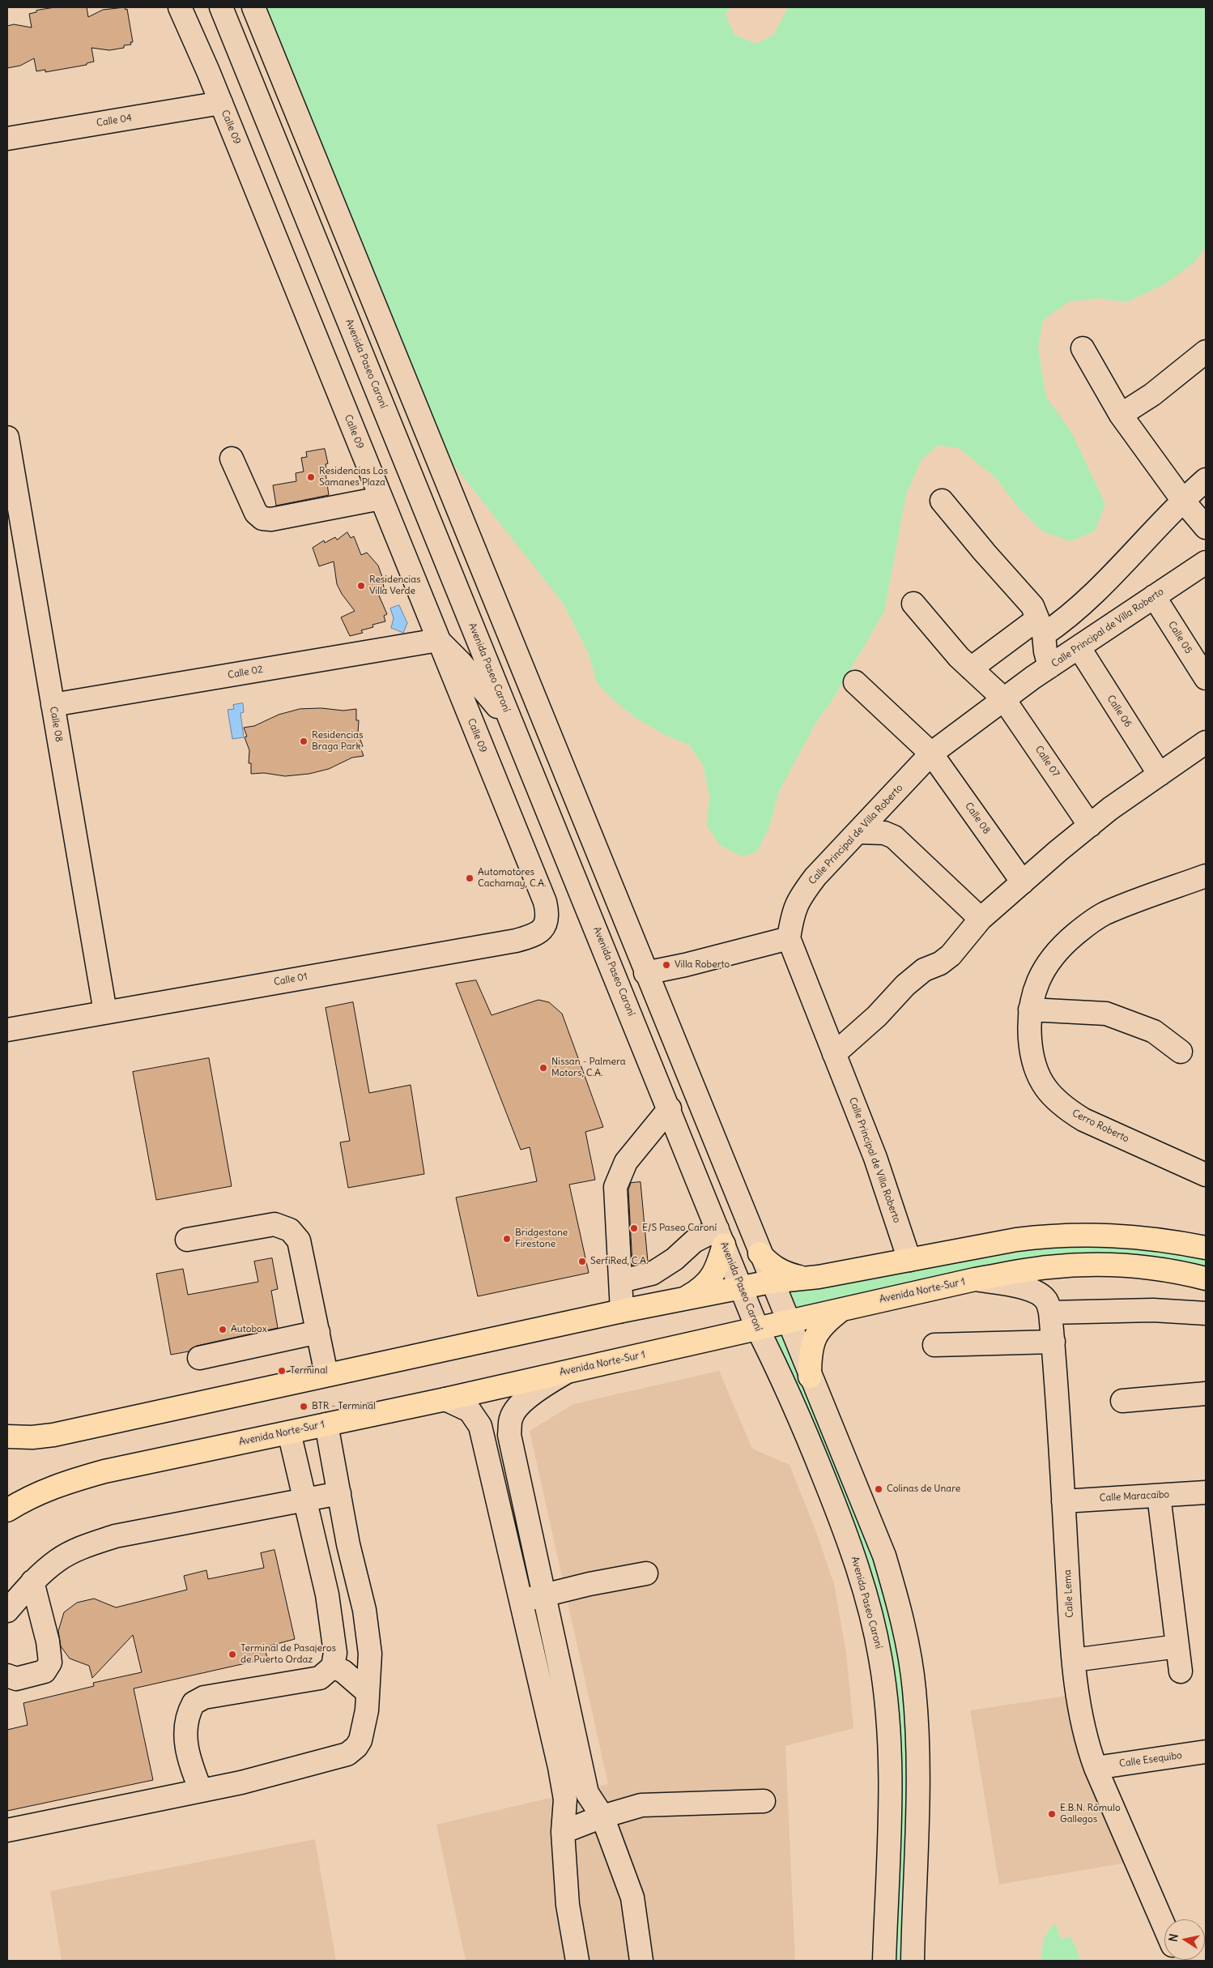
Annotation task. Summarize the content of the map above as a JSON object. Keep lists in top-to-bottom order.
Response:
{
  "streets": {
    "main road": ["Avenida Norte-Sur 1"],
    "street": [
      "Calle 04",
      "Calle 09",
      "Avenida Paseo Caroní",
      "Calle Principal de Villa Roberto",
      "Calle 05",
      "Calle 02",
      "Calle 06",
      "Calle 08",
      "Calle 07",
      "Calle 01",
      "Cerro Roberto",
      "Calle Maracaibo",
      "Calle Lema",
      "Calle Esequibo"
    ]
  },
  "crossings": [
    ["Calle 04", "Calle 09"],
    ["Calle 09", "Calle 02"],
    ["Calle 09", "Calle 01"],
    ["Avenida Paseo Caroní", "Avenida Norte-Sur 1"],
    ["Calle Principal de Villa Roberto", "Calle 05"],
    ["Calle Principal de Villa Roberto", "Calle 06"],
    ["Calle Principal de Villa Roberto", "Calle 08"],
    ["Calle Principal de Villa Roberto", "Calle 07"],
    ["Calle 02", "Calle 08"],
    ["Calle 08", "Calle 01"],
    ["Avenida Norte-Sur 1", "Calle Lema"],
    ["Calle Maracaibo", "Calle Lema"],
    ["Calle Lema", "Calle Esequibo"]
  ],
  "places": [
    "Residencias Los Samanes Plaza",
    "Residencias Villa Verde",
    "Residencias Braga Park",
    "Automotores Cachamay, C.A.",
    "Villa Roberto",
    "Nissan - Palmera Motors, C.A.",
    "E/S Paseo Caroní",
    "Bridgestone Firestone",
    "SerfiRed, C.A.",
    "Autobox",
    "Terminal",
    "BTR - Terminal",
    "Colinas de Unare",
    "Terminal de Pasajeros de Puerto Ordaz",
    "E.B.N. Rómulo Gallegos"
  ],
  "north": "left"
}
